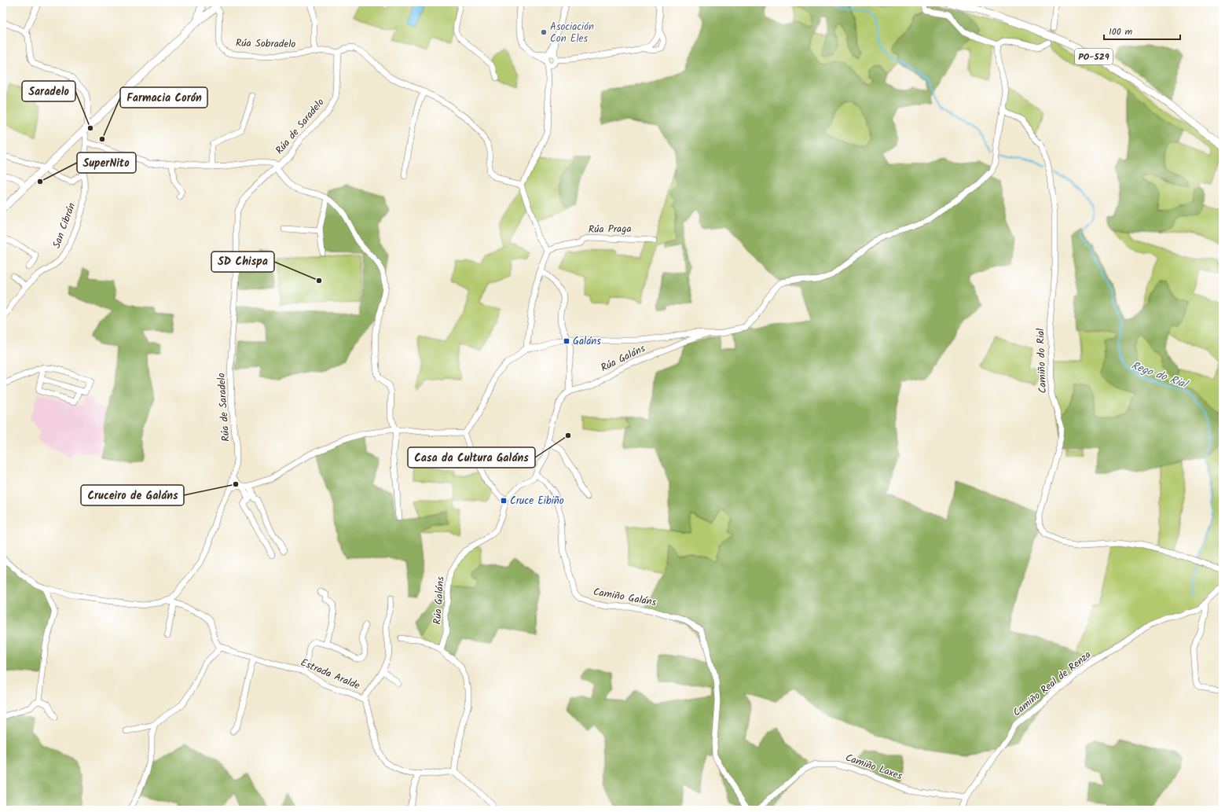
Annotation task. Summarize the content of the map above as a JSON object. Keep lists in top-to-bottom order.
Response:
{
  "streets": {
    "main road": ["PO-529"],
    "street": [
      "Rúa Sobradelo",
      "Rúa de Saradelo",
      "San Cibrán",
      "Rúa Praga",
      "Rúa Galáns",
      "Camiño do Rial",
      "Camiño Galáns",
      "Estrada Aralde",
      "Camiño Real de Renza",
      "Camiño Laxes"
    ]
  },
  "crossings": [
    ["Rúa Sobradelo", "Rúa de Saradelo"],
    ["Rúa Galáns", "Camiño Galáns"],
    ["Camiño Real de Renza", "Camiño Laxes"]
  ],
  "water": ["Rego do Rial"],
  "places": {
    "other": [
      "Asociación Con Eles",
      "Saradelo",
      "Farmacia Corón",
      "SuperNito",
      "SD Chispa",
      "Casa da Cultura Galáns",
      "Cruceiro de Galáns"
    ],
    "transit": ["Galáns", "Cruce Eibiño"]
  },
  "scale_bar": "100 m"
}
